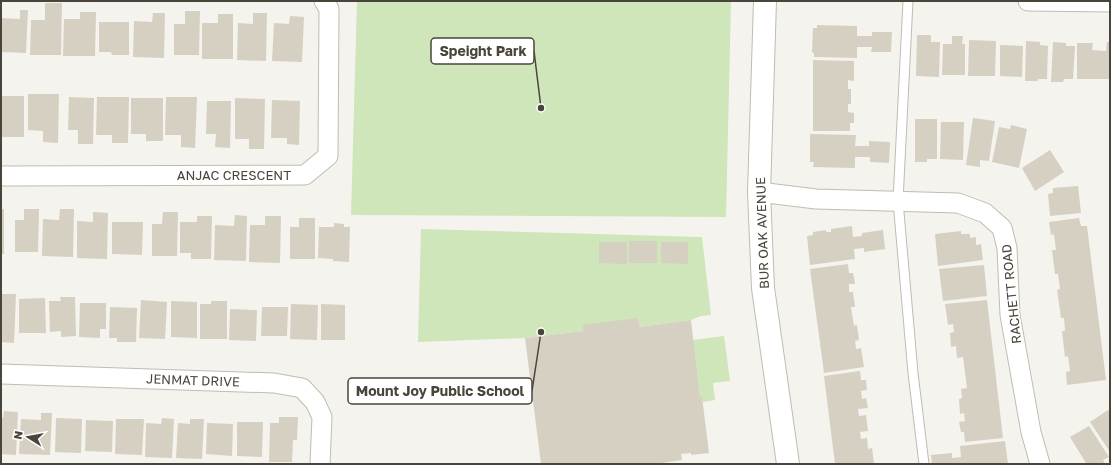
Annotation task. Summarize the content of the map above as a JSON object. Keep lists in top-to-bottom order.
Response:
{
  "streets": {
    "street": [
      "ANJAC CRESCENT",
      "BUR OAK AVENUE",
      "RACHETT ROAD",
      "JENMAT DRIVE"
    ]
  },
  "crossings": [
    ["BUR OAK AVENUE", "RACHETT ROAD"]
  ],
  "places": ["Speight Park", "Mount Joy Public School"],
  "north": "left"
}
